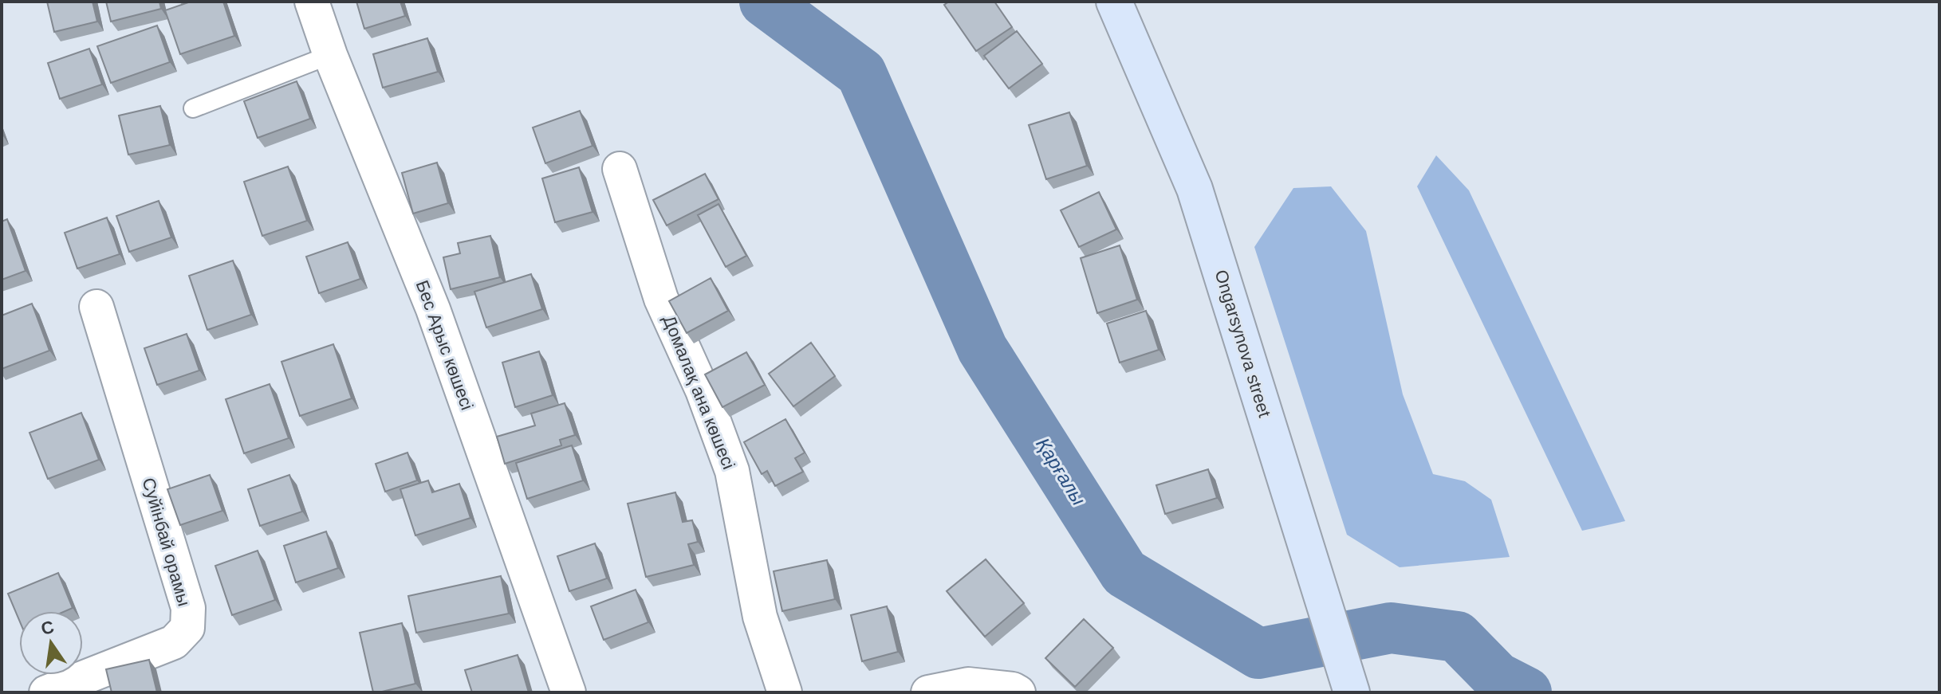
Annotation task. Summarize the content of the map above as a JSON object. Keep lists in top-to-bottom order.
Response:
{
  "streets": {
    "main road": ["Ongarsynova street"],
    "street": ["Бес Арыс көшесі", "Домалақ ана көшесі", "Суйінбай орамы"]
  },
  "water": ["Қарғалы"],
  "north": "top"
}
